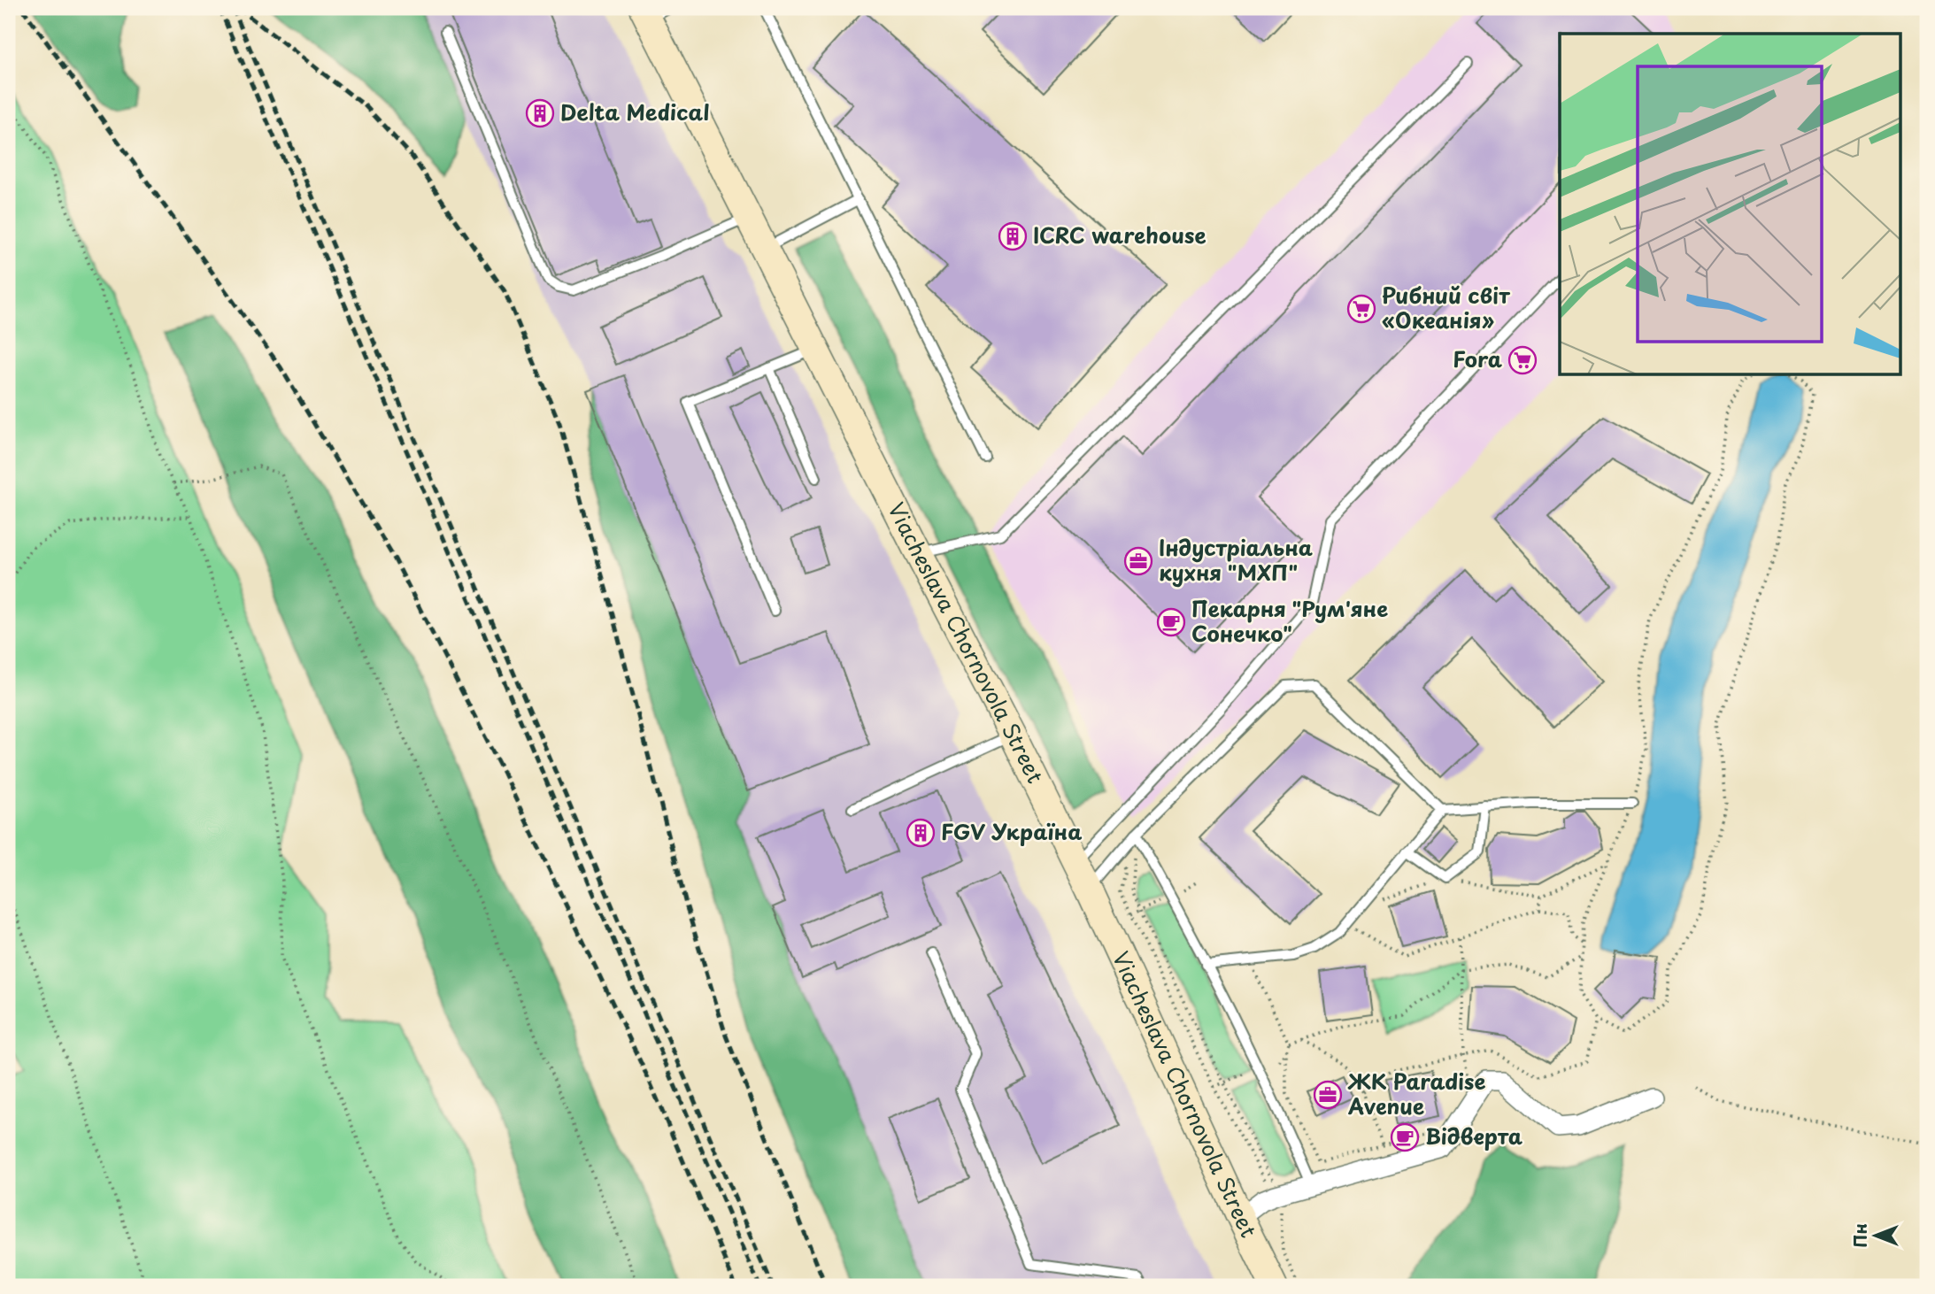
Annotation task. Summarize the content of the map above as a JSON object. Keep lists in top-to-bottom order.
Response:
{
  "streets": {
    "main road": ["Viacheslava Chornovola Street"]
  },
  "places": {
    "building": ["Delta Medical", "ICRC warehouse", "FGV Україна"],
    "supermarket": ["Рибний світ «Океанія»", "Fora"],
    "office": ["Індустріальна кухня \"МХП\"", "ЖК Paradise Avenue"],
    "cafe": ["Пекарня \"Рум'яне Сонечко\"", "Відверта"]
  },
  "north": "left"
}
